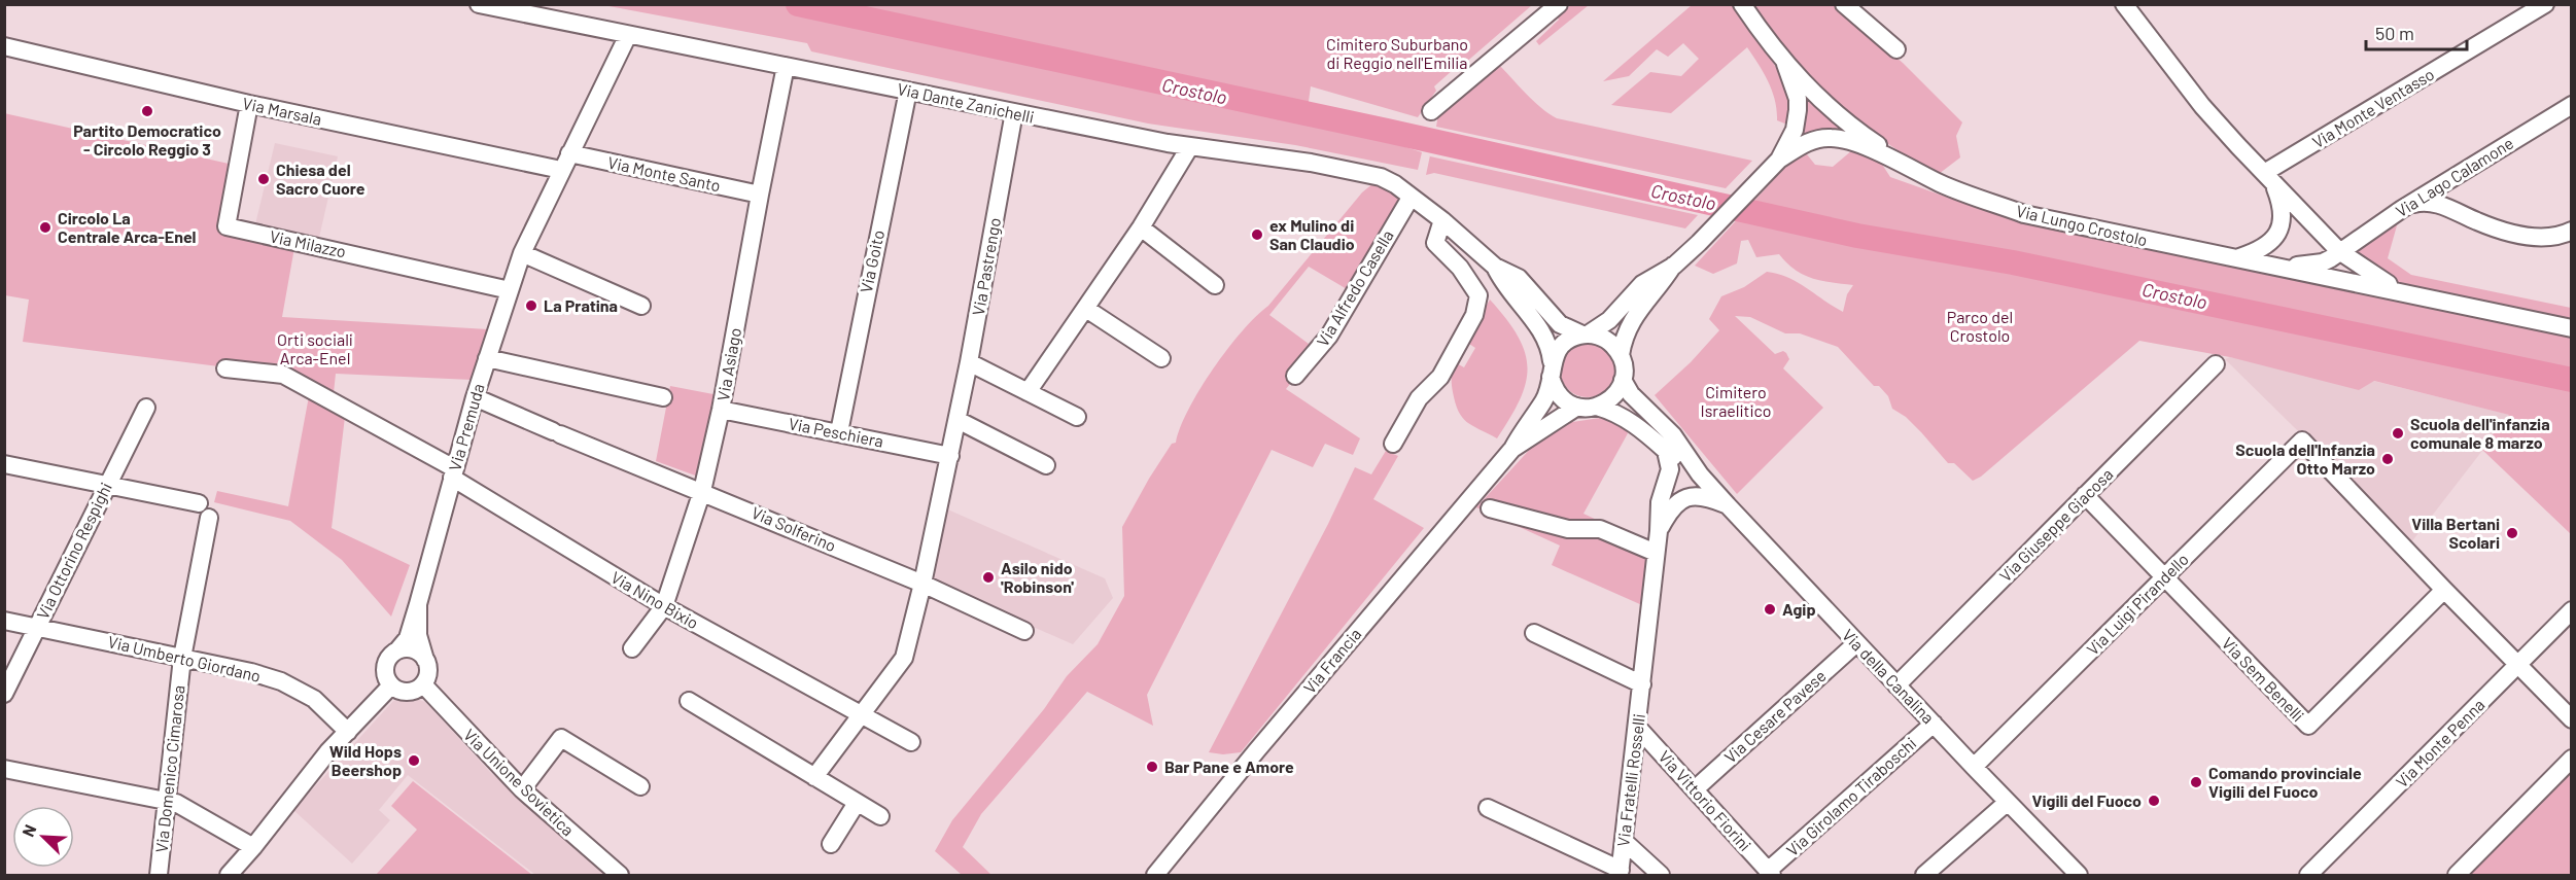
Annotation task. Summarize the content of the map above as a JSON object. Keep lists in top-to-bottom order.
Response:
{
  "streets": {
    "street": [
      "Via Dante Zanichelli",
      "Via Monte Ventasso",
      "Via Marsala",
      "Via Monte Santo",
      "Via Lago Calamone",
      "Via Lungo Crostolo",
      "Via Milazzo",
      "Via Goito",
      "Via Pastrengo",
      "Via Alfredo Casella",
      "Via Asiago",
      "Via Premuda",
      "Via Peschiera",
      "Via Giuseppe Giacosa",
      "Via Solferino",
      "Via Ottorino Respighi",
      "Via Nino Bixio",
      "Via Luigi Pirandello",
      "Via Umberto Giordano",
      "Via Francia",
      "Via della Canalina",
      "Via Sem Benelli",
      "Via Cesare Pavese",
      "Via Monte Penna",
      "Via Domenico Cimarosa",
      "Via Fratelli Rosselli",
      "Via Unione Sovietica",
      "Via Girolamo Tiraboschi",
      "Via Vittorio Fiorini"
    ]
  },
  "crossings": [
    ["Via Dante Zanichelli", "Via Goito"],
    ["Via Dante Zanichelli", "Via Pastrengo"],
    ["Via Dante Zanichelli", "Via Alfredo Casella"],
    ["Via Dante Zanichelli", "Via Asiago"],
    ["Via Dante Zanichelli", "Via Premuda"],
    ["Via Marsala", "Via Milazzo"],
    ["Via Marsala", "Via Premuda"],
    ["Via Monte Santo", "Via Asiago"],
    ["Via Monte Santo", "Via Premuda"],
    ["Via Lago Calamone", "Via Lungo Crostolo"],
    ["Via Lungo Crostolo", "Via Francia"],
    ["Via Milazzo", "Via Premuda"],
    ["Via Goito", "Via Peschiera"],
    ["Via Pastrengo", "Via Peschiera"],
    ["Via Pastrengo", "Via Solferino"],
    ["Via Pastrengo", "Via Nino Bixio"],
    ["Via Asiago", "Via Peschiera"],
    ["Via Asiago", "Via Solferino"],
    ["Via Asiago", "Via Nino Bixio"],
    ["Via Premuda", "Via Solferino"],
    ["Via Premuda", "Via Nino Bixio"],
    ["Via Premuda", "Via Unione Sovietica"],
    ["Via Giuseppe Giacosa", "Via della Canalina"],
    ["Via Giuseppe Giacosa", "Via Sem Benelli"],
    ["Via Ottorino Respighi", "Via Umberto Giordano"],
    ["Via Ottorino Respighi", "Via Domenico Cimarosa"],
    ["Via Luigi Pirandello", "Via della Canalina"],
    ["Via Luigi Pirandello", "Via Sem Benelli"],
    ["Via Umberto Giordano", "Via Domenico Cimarosa"],
    ["Via Francia", "Via della Canalina"],
    ["Via della Canalina", "Via Cesare Pavese"],
    ["Via della Canalina", "Via Fratelli Rosselli"],
    ["Via della Canalina", "Via Girolamo Tiraboschi"],
    ["Via Cesare Pavese", "Via Vittorio Fiorini"],
    ["Via Fratelli Rosselli", "Via Vittorio Fiorini"],
    ["Via Girolamo Tiraboschi", "Via Vittorio Fiorini"]
  ],
  "water": ["Crostolo"],
  "parks": [
    "Cimitero Suburbano di Reggio nell'Emilia",
    "Parco del Crostolo",
    "Orti sociali Arca-Enel",
    "Cimitero Israelitico"
  ],
  "places": [
    "Partito Democratico - Circolo Reggio 3",
    "Chiesa del Sacro Cuore",
    "Circolo La Centrale Arca-Enel",
    "ex Mulino di San Claudio",
    "La Pratina",
    "Scuola dell'infanzia comunale 8 marzo",
    "Scuola dell'Infanzia Otto Marzo",
    "Villa Bertani Scolari",
    "Asilo nido 'Robinson'",
    "Agip",
    "Wild Hops Beershop",
    "Bar Pane e Amore",
    "Comando provinciale Vigili del Fuoco",
    "Vigili del Fuoco"
  ],
  "scale_bar": "50 m",
  "north": "top left"
}
